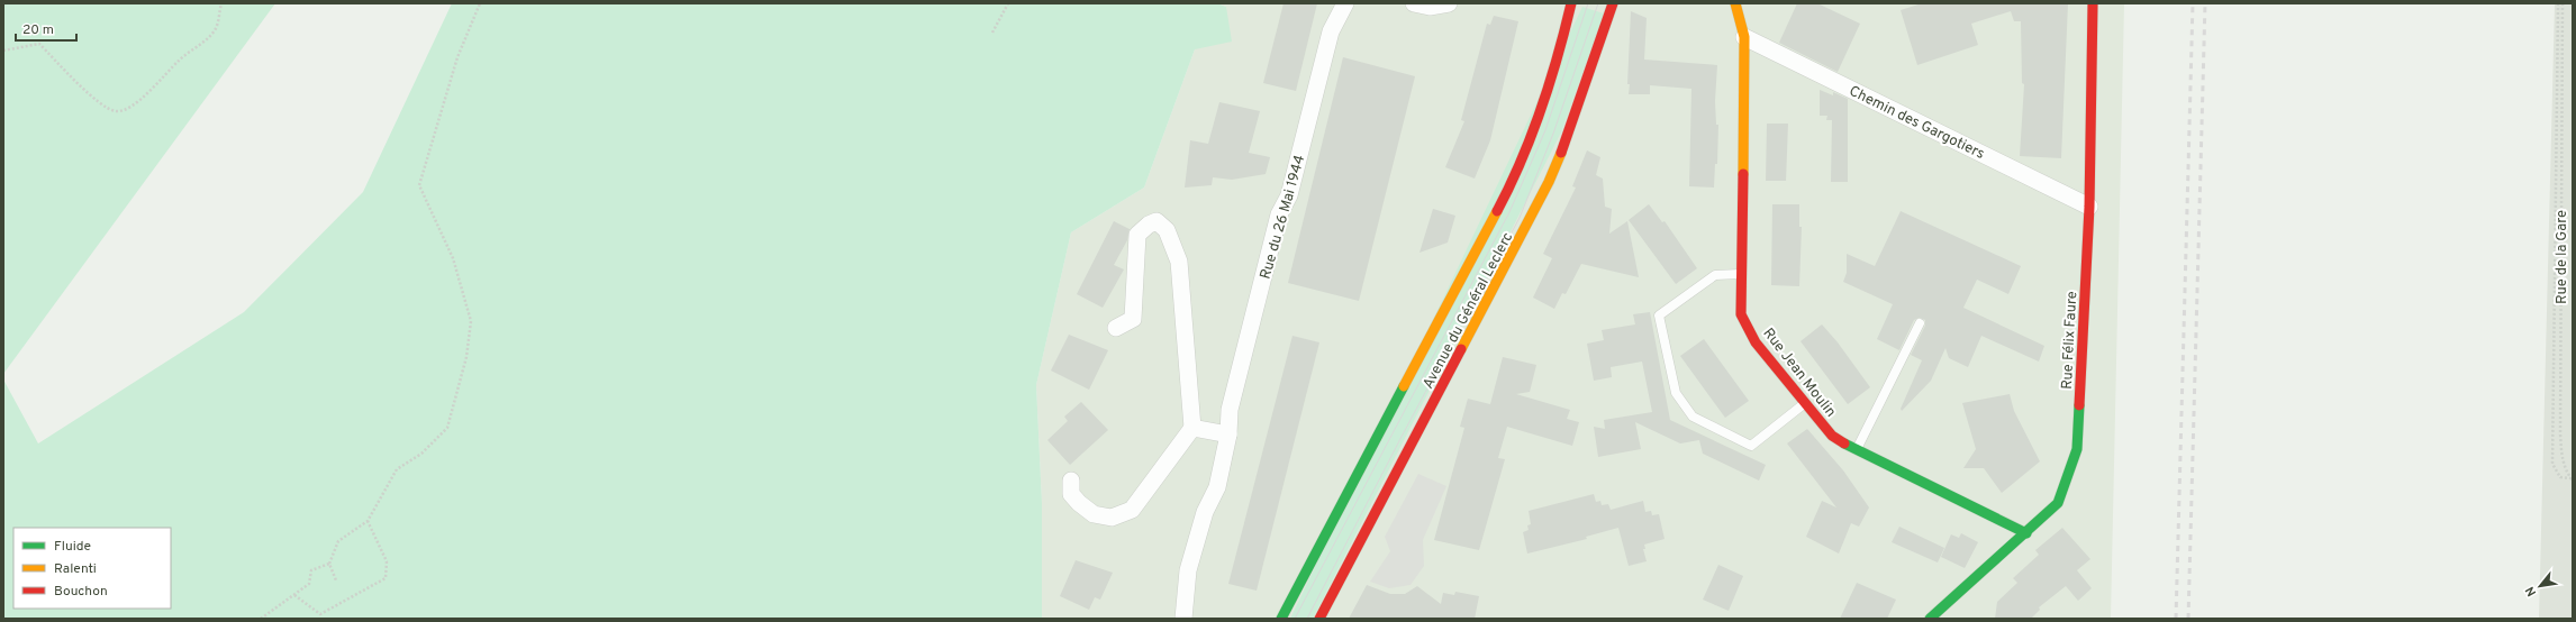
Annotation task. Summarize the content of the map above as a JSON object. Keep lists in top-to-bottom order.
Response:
{
  "streets": {
    "street": [
      "Chemin des Gargotiers",
      "Rue du 26 Mai 1944",
      "Avenue du Général Leclerc",
      "Rue Félix Faure",
      "Rue Jean Moulin"
    ],
    "path": ["Rue de la Gare"]
  },
  "crossings": [
    ["Chemin des Gargotiers", "Rue Félix Faure"],
    ["Chemin des Gargotiers", "Rue Jean Moulin"],
    ["Rue Félix Faure", "Rue Jean Moulin"]
  ],
  "legend": ["Fluide", "Ralenti", "Bouchon"],
  "scale_bar": "20 m",
  "north": "bottom left"
}
